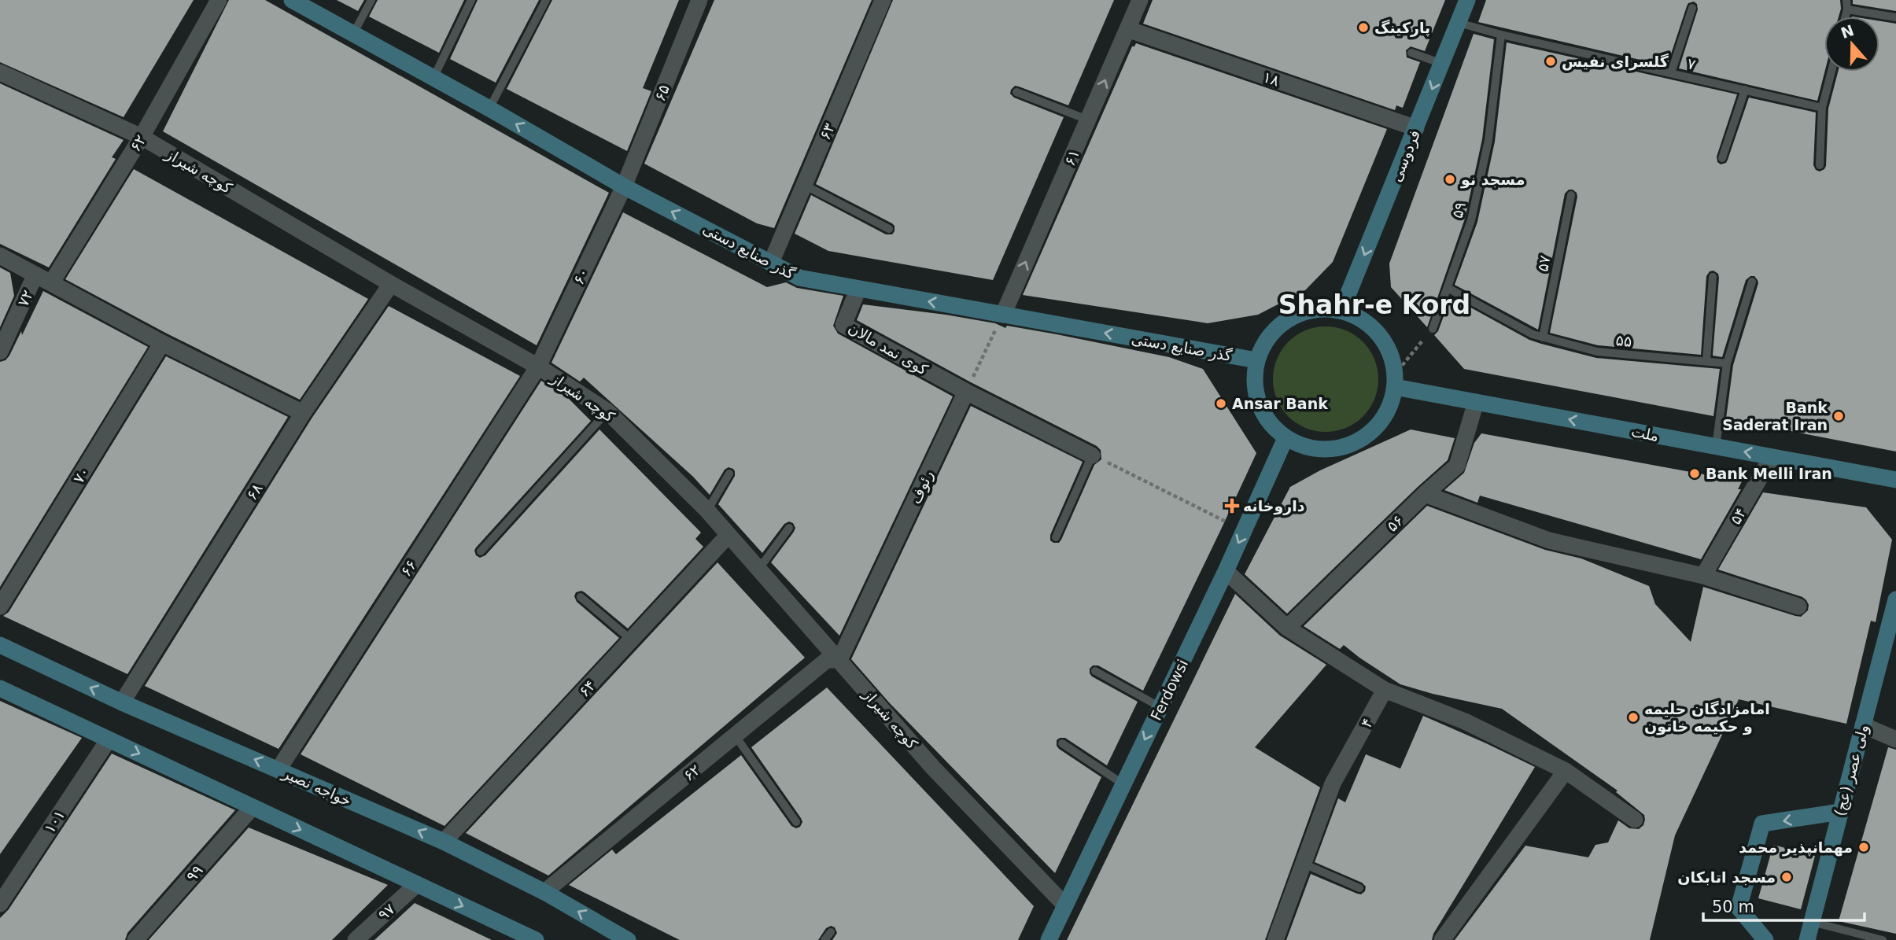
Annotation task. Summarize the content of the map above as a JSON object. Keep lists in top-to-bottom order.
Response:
{
  "streets": {
    "main road": [
      "فردوسی",
      "گذر صنایع دستی",
      "ملت",
      "Ferdowsi",
      "ولی عصر (عج)",
      "خواجه نصیر"
    ],
    "street": [
      "۱۸",
      "۶۵",
      "۶۳",
      "۶۲",
      "۶۱",
      "کوچه شیراز",
      "۶۰",
      "۷۲",
      "کوی نمد مالان",
      "۷۰",
      "رئوف",
      "۶۸",
      "۵۴",
      "۵۶",
      "۶۶",
      "۶۴",
      "۴",
      "۱۰۱",
      "۹۹",
      "۹۷"
    ],
    "lane": [
      "۷",
      "۵۹",
      "۵۷",
      "۵۵"
    ]
  },
  "crossings": [
    ["۷", "فردوسی"],
    ["۷", "۵۹"],
    ["۱۸", "فردوسی"],
    ["۱۸", "۶۱"],
    ["۶۵", "گذر صنایع دستی"],
    ["۶۵", "۶۰"],
    ["۶۳", "گذر صنایع دستی"],
    ["۶۲", "کوچه شیراز"],
    ["۶۲", "رئوف"],
    ["۶۲", "خواجه نصیر"],
    ["فردوسی", "گذر صنایع دستی"],
    ["فردوسی", "ملت"],
    ["فردوسی", "Ferdowsi"],
    ["۶۱", "گذر صنایع دستی"],
    ["کوچه شیراز", "۶۰"],
    ["کوچه شیراز", "رئوف"],
    ["کوچه شیراز", "۶۸"],
    ["کوچه شیراز", "۶۶"],
    ["کوچه شیراز", "۶۴"],
    ["کوچه شیراز", "Ferdowsi"],
    ["۵۹", "۵۵"],
    ["گذر صنایع دستی", "۶۰"],
    ["گذر صنایع دستی", "کوی نمد مالان"],
    ["گذر صنایع دستی", "ملت"],
    ["گذر صنایع دستی", "Ferdowsi"],
    ["۵۷", "۵۵"],
    ["۶۰", "۶۶"],
    ["کوی نمد مالان", "رئوف"],
    ["ملت", "۵۴"],
    ["ملت", "۵۶"],
    ["ملت", "Ferdowsi"],
    ["۶۸", "خواجه نصیر"],
    ["۶۶", "خواجه نصیر"],
    ["۶۴", "خواجه نصیر"]
  ],
  "one_way": [
    "فردوسی",
    "۶۱",
    "گذر صنایع دستی",
    "ملت"
  ],
  "districts": ["Shahr-e Kord"],
  "places": {
    "other": [
      "پارکینگ",
      "گلسرای نفیس",
      "مسجد نو",
      "Ansar Bank",
      "Bank Saderat Iran",
      "Bank Melli Iran",
      "امامزادگان حلیمه و حکیمه خاتون",
      "مهمانپذیر محمد",
      "مسجد اتابکان"
    ],
    "health": ["داروخانه"]
  },
  "scale_bar": "50 m",
  "north": "top"
}
